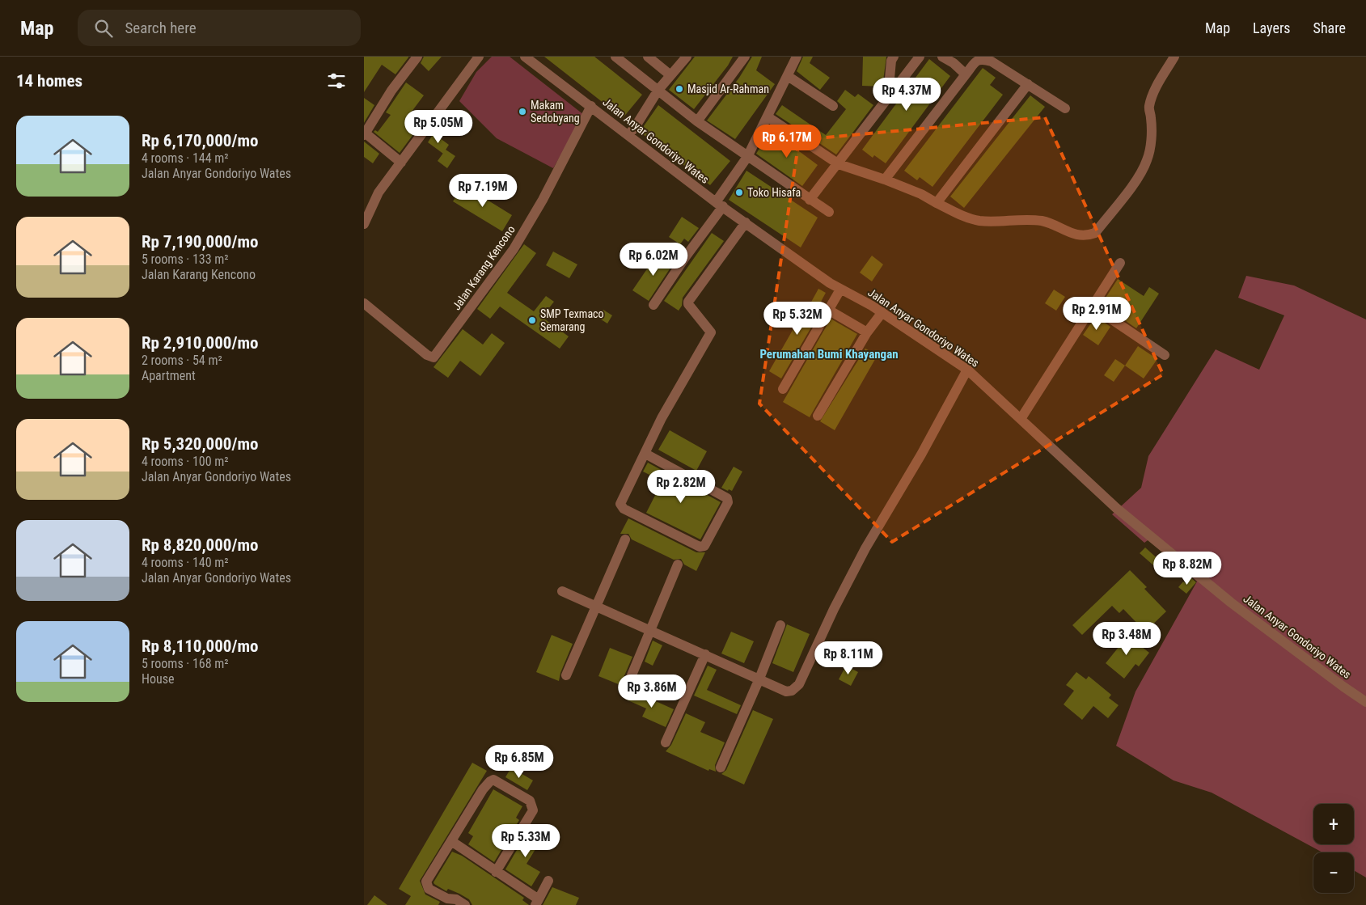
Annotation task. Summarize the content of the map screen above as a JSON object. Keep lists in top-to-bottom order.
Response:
{
  "streets": {
    "street": ["Jalan Anyar Gondoriyo Wates", "Jalan Karang Kencono"]
  },
  "crossings": [
    ["Jalan Anyar Gondoriyo Wates", "Jalan Karang Kencono"]
  ],
  "districts": ["Perumahan Bumi Khayangan"],
  "places": [
    "Masjid Ar-Rahman",
    "Makam Sedobyang",
    "Toko Hisafa",
    "SMP Texmaco Semarang"
  ],
  "page": {
    "header": "Map",
    "search": "Search here",
    "nav": ["Map", "Layers", "Share"],
    "heading": "14 homes",
    "price": [
      "Rp 4.37M",
      "Rp 5.05M",
      "Rp 6.17M",
      "Rp 7.19M",
      "Rp 6.02M",
      "Rp 2.91M",
      "Rp 5.32M",
      "Rp 2.82M",
      "Rp 8.82M",
      "Rp 3.48M",
      "Rp 8.11M",
      "Rp 3.86M",
      "Rp 6.85M",
      "Rp 5.33M"
    ],
    "list": [
      {
        "name": "Rp 6,170,000/mo",
        "note": "4 rooms · 144 m² · Jalan Anyar Gondoriyo Wates"
      },
      {
        "name": "Rp 7,190,000/mo",
        "note": "5 rooms · 133 m² · Jalan Karang Kencono"
      },
      {
        "name": "Rp 2,910,000/mo",
        "note": "2 rooms · 54 m² · Apartment"
      },
      {
        "name": "Rp 5,320,000/mo",
        "note": "4 rooms · 100 m² · Jalan Anyar Gondoriyo Wates"
      },
      {
        "name": "Rp 8,820,000/mo",
        "note": "4 rooms · 140 m² · Jalan Anyar Gondoriyo Wates"
      },
      {
        "name": "Rp 8,110,000/mo",
        "note": "5 rooms · 168 m² · House"
      }
    ],
    "map_buttons": ["+", "−"]
  }
}
